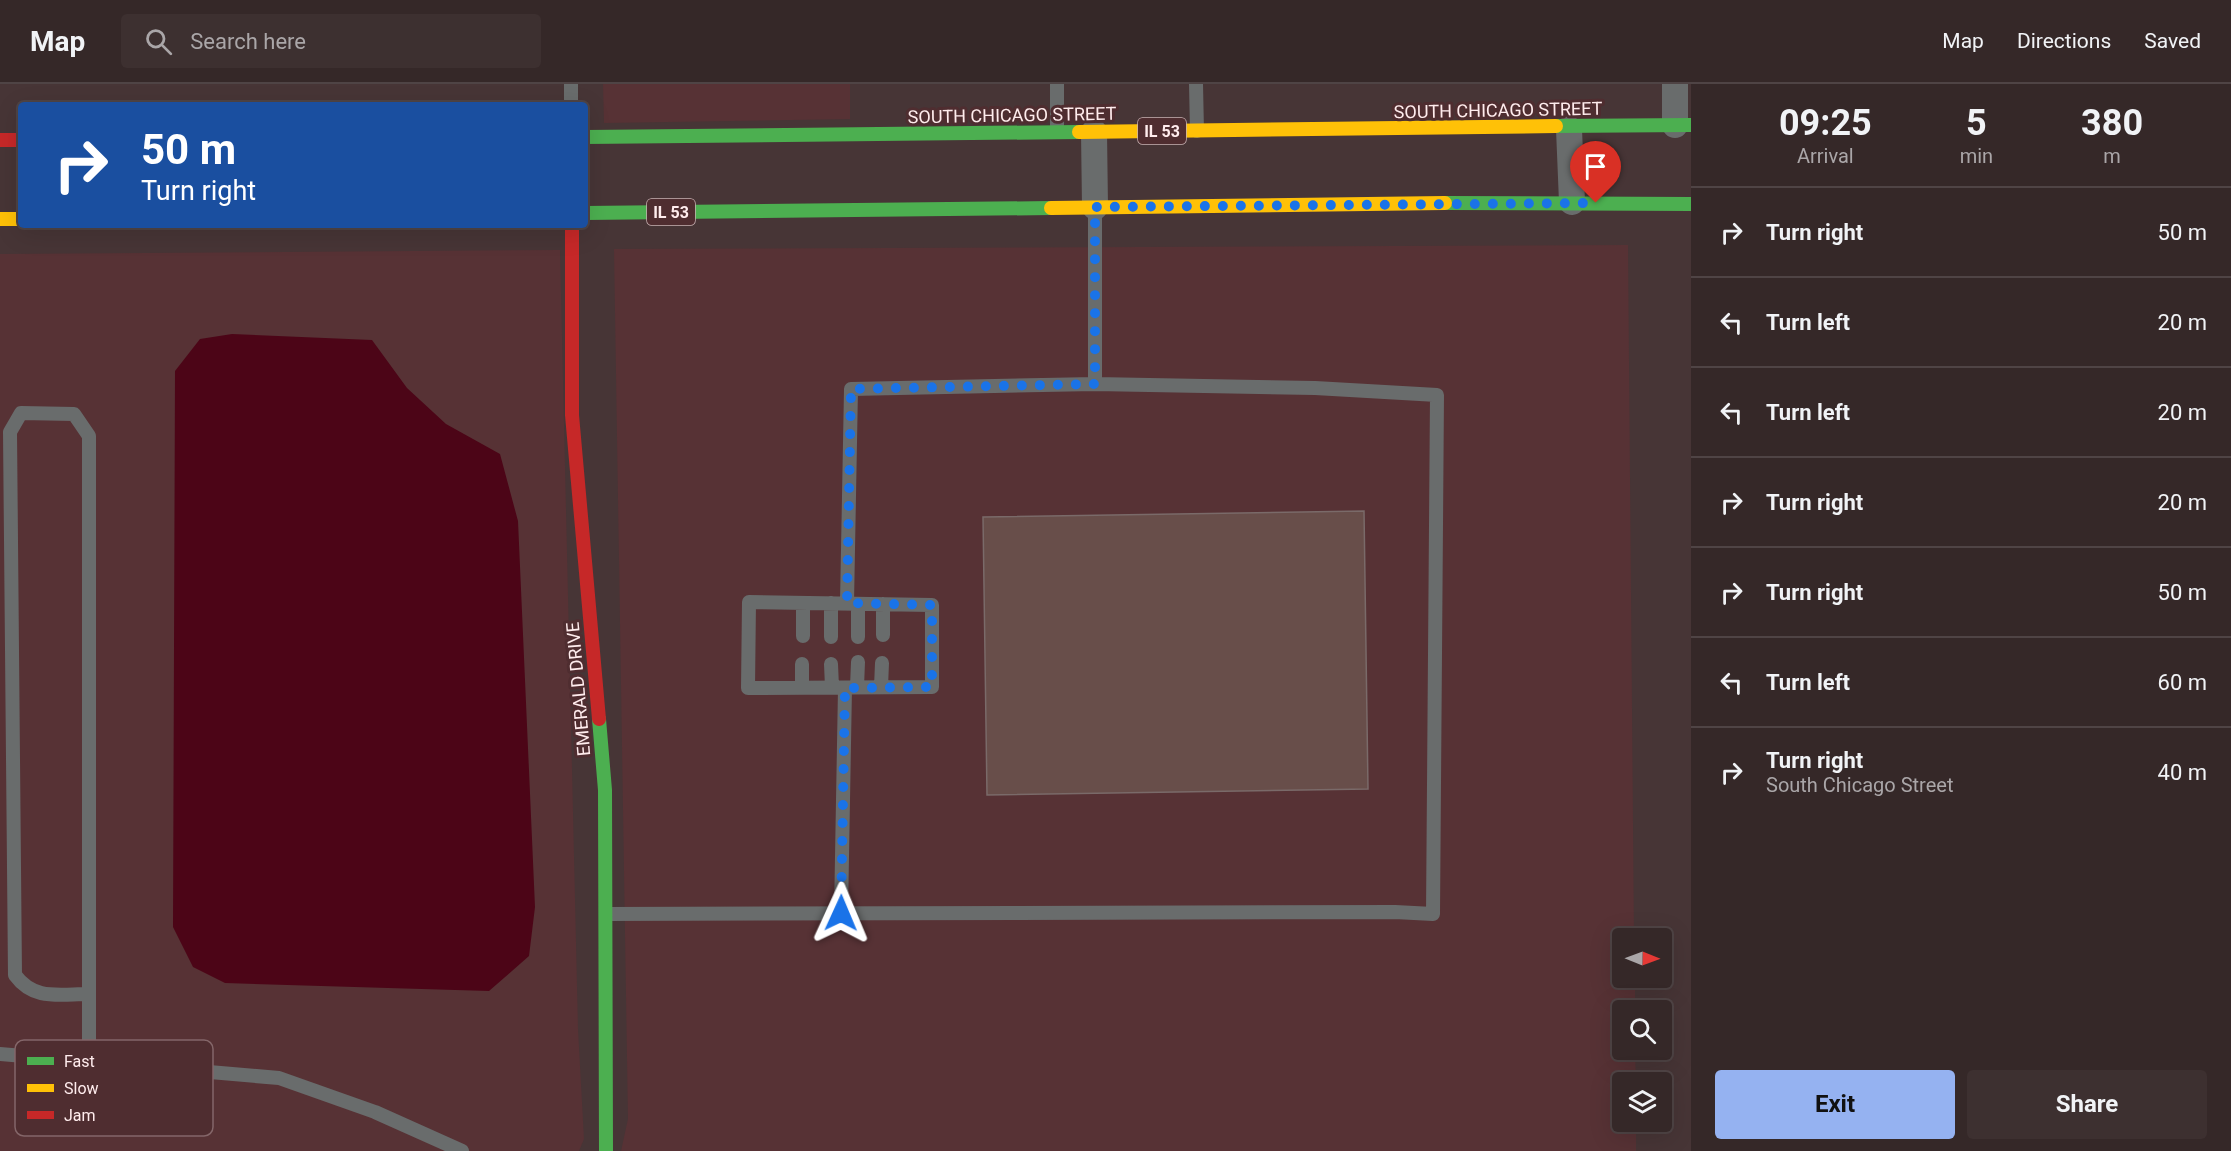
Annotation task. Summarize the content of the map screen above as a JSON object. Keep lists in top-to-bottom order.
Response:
{
  "streets": {
    "main road": ["SOUTH CHICAGO STREET", "IL 53", "EMERALD DRIVE"]
  },
  "legend": ["Fast", "Slow", "Jam"],
  "north": "right",
  "page": {
    "header": "Map",
    "search": "Search here",
    "nav": ["Map", "Directions", "Saved"],
    "eta": [
      "09:25",
      "Arrival",
      "5",
      "min",
      "380",
      "m"
    ],
    "turn": ["50 m", "Turn right"],
    "list": [
      {
        "name": "Turn right",
        "value": "50 m"
      },
      {
        "name": "Turn left",
        "value": "20 m"
      },
      {
        "name": "Turn left",
        "value": "20 m"
      },
      {
        "name": "Turn right",
        "value": "20 m"
      },
      {
        "name": "Turn right",
        "value": "50 m"
      },
      {
        "name": "Turn left",
        "value": "60 m"
      },
      {
        "name": "Turn right",
        "note": "South Chicago Street",
        "value": "40 m"
      }
    ],
    "buttons": ["Exit", "Share"]
  }
}
